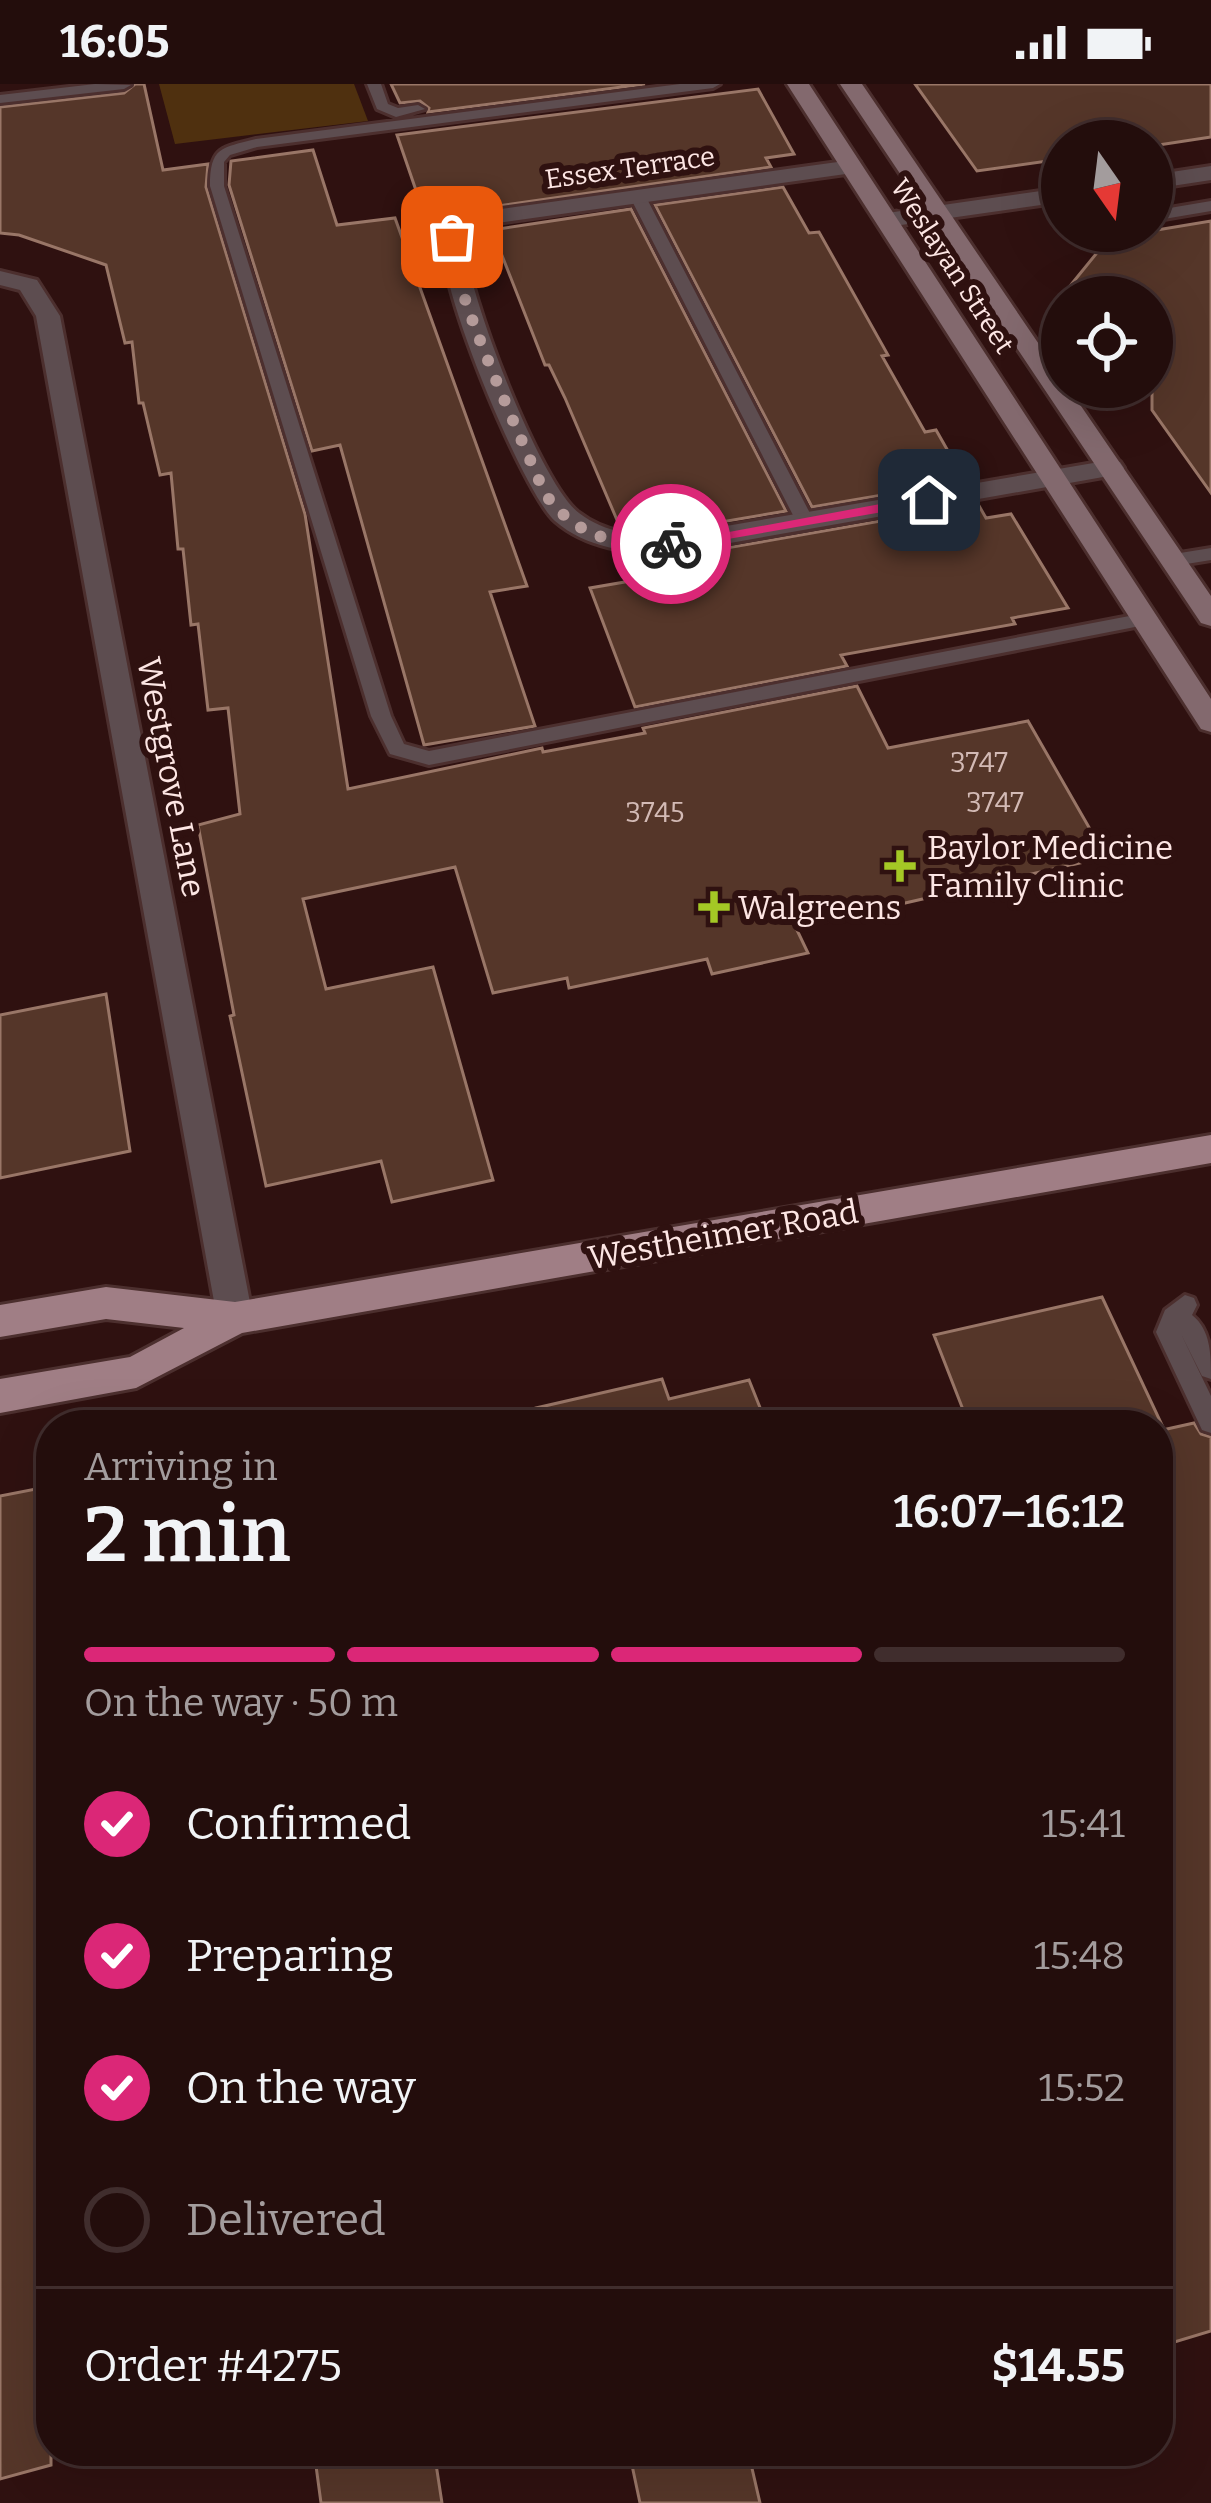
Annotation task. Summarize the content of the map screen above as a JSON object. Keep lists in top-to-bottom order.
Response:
{
  "streets": {
    "main road": ["Weslayan Street", "Westheimer Road"],
    "street": ["Essex Terrace", "Westgrove Lane"]
  },
  "crossings": [
    ["Essex Terrace", "Weslayan Street"],
    ["Westgrove Lane", "Westheimer Road"]
  ],
  "places": {
    "health": ["Baylor Medicine Family Clinic", "Walgreens"]
  },
  "house_numbers": ["3747", "3747", "3745"],
  "north": "bottom",
  "page": {
    "status": "16:05",
    "heading": ["2 min", "Arriving in", "16:07–16:12"],
    "panel": ["Order #4275", "$14.55"],
    "bar": "On the way · 50 m",
    "list": [
      ["Confirmed", "15:41"],
      ["Preparing", "15:48"],
      ["On the way", "15:52"],
      "Delivered"
    ]
  }
}
